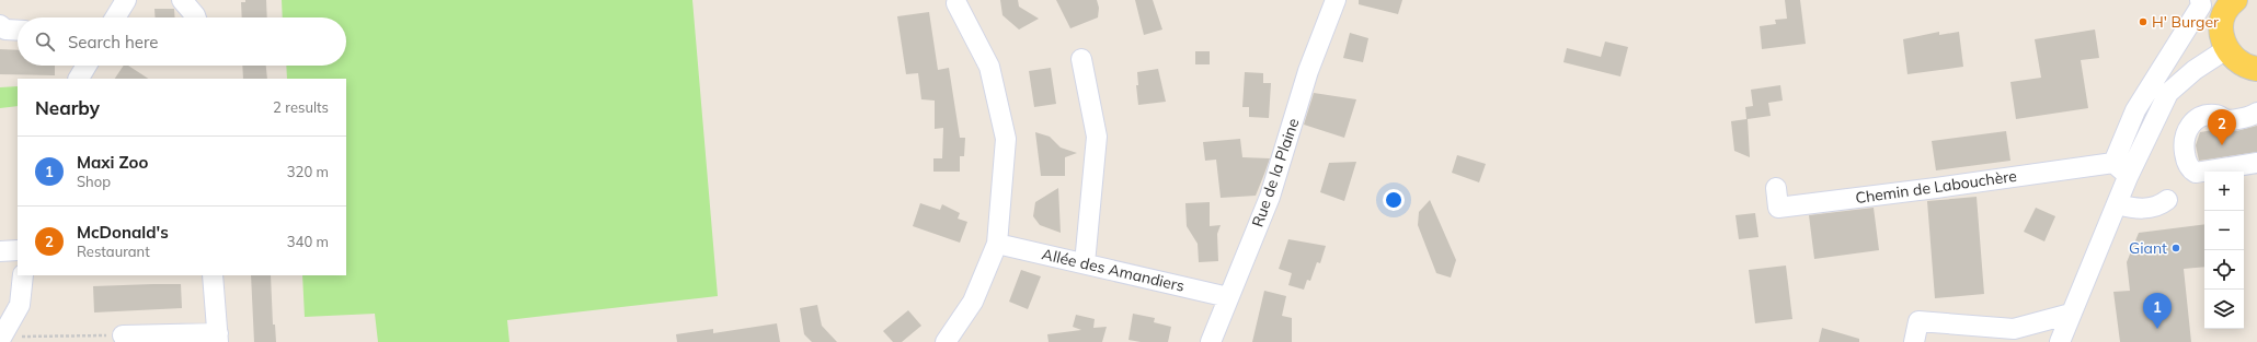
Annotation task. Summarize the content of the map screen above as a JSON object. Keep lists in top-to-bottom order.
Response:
{
  "streets": {
    "street": ["Rue de la Plaine", "Chemin de Labouchère", "Allée des Amandiers"]
  },
  "crossings": [
    ["Rue de la Plaine", "Allée des Amandiers"]
  ],
  "places": ["H' Burger", "Giant"],
  "page": {
    "search": "Search here",
    "heading": ["Nearby", "2 results"],
    "pins": ["2", "1"],
    "list": [
      {
        "mark": "1",
        "name": "Maxi Zoo",
        "note": "Shop",
        "value": "320 m"
      },
      {
        "mark": "2",
        "name": "McDonald's",
        "note": "Restaurant",
        "value": "340 m"
      }
    ],
    "map_buttons": ["+", "−"]
  }
}
